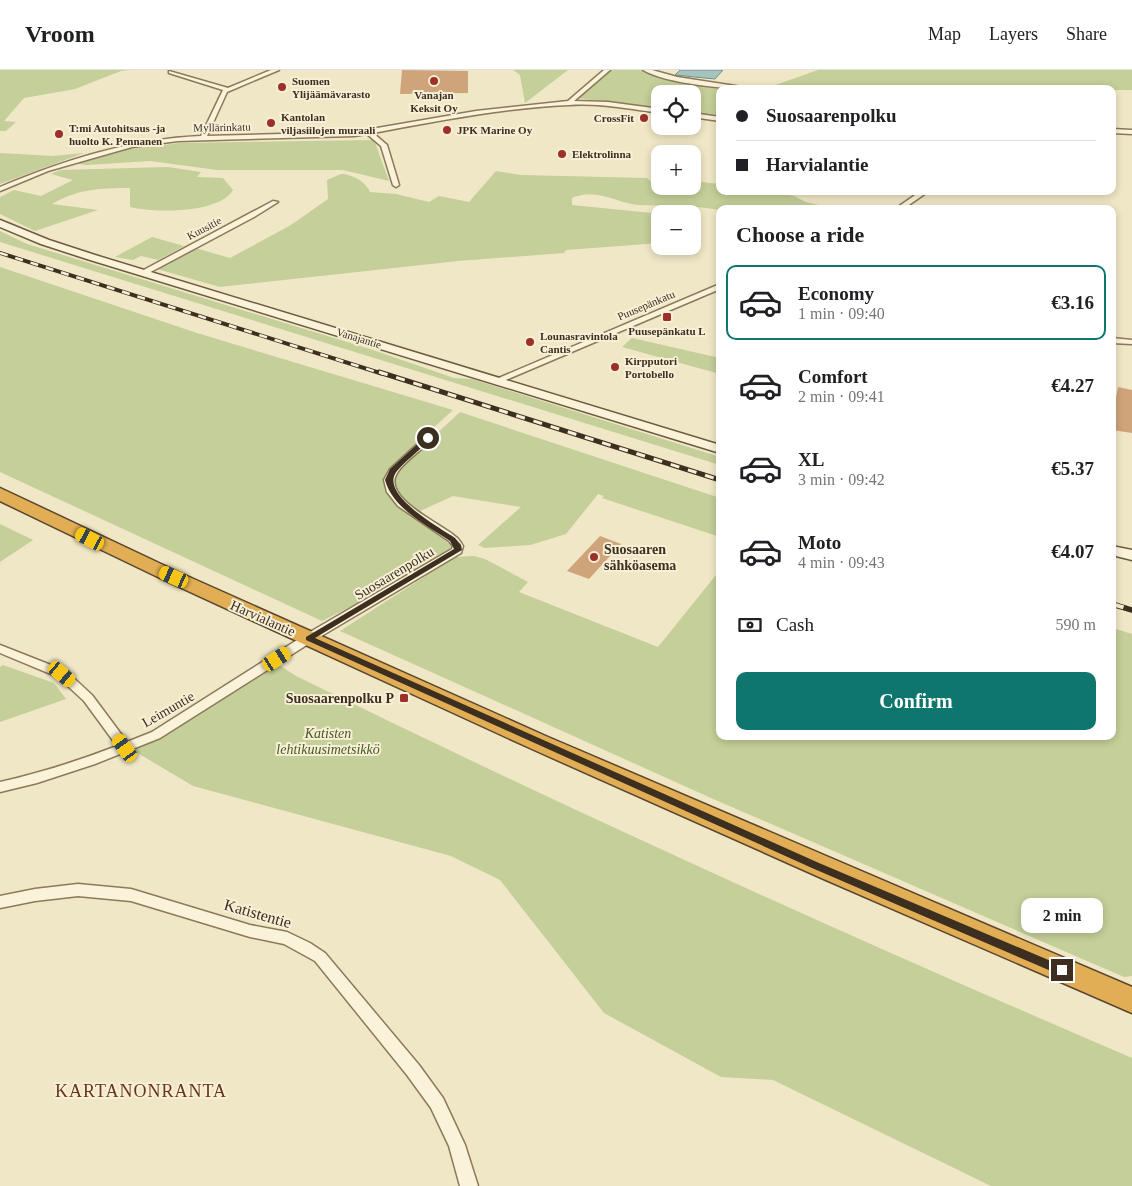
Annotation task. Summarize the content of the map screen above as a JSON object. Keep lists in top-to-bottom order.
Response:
{
  "streets": {
    "highway": ["Harvialantie"],
    "street": [
      "Myllärinkatu",
      "Kuusitie",
      "Puusepänkatu",
      "Vanajantie",
      "Suosaarenpolku",
      "Leimuntie",
      "Katistentie"
    ]
  },
  "crossings": [
    ["Kuusitie", "Vanajantie"],
    ["Puusepänkatu", "Vanajantie"],
    ["Suosaarenpolku", "Harvialantie"],
    ["Suosaarenpolku", "Leimuntie"],
    ["Harvialantie", "Leimuntie"]
  ],
  "districts": ["KARTANONRANTA"],
  "parks": ["Katisten lehtikuusimetsikkö"],
  "places": {
    "other": [
      "Vanajan Keksit Oy",
      "Suomen Ylijäämävarasto",
      "CrossFit",
      "Kantolan viljasiilojen muraali",
      "JPK Marine Oy",
      "T:mi Autohitsaus -ja huolto K. Pennanen",
      "Elektrolinna",
      "Lounasravintola Cantis",
      "Kirpputori Portobello",
      "Suosaaren sähköasema"
    ],
    "transit": ["Puusepänkatu L", "Suosaarenpolku P"]
  },
  "page": {
    "header": "Vroom",
    "nav": ["Map", "Layers", "Share"],
    "map_buttons": ["+", "−"],
    "banner": ["Suosaarenpolku", "Harvialantie"],
    "heading": "Choose a ride",
    "list": [
      {
        "name": "Economy",
        "note": "1 min · 09:40",
        "value": "€3.16"
      },
      {
        "name": "Comfort",
        "note": "2 min · 09:41",
        "value": "€4.27"
      },
      {
        "name": "XL",
        "note": "3 min · 09:42",
        "value": "€5.37"
      },
      {
        "name": "Moto",
        "note": "4 min · 09:43",
        "value": "€4.07"
      }
    ],
    "pay": ["Cash", "590 m"],
    "buttons": "Confirm",
    "bubble": "2 min"
  }
}
